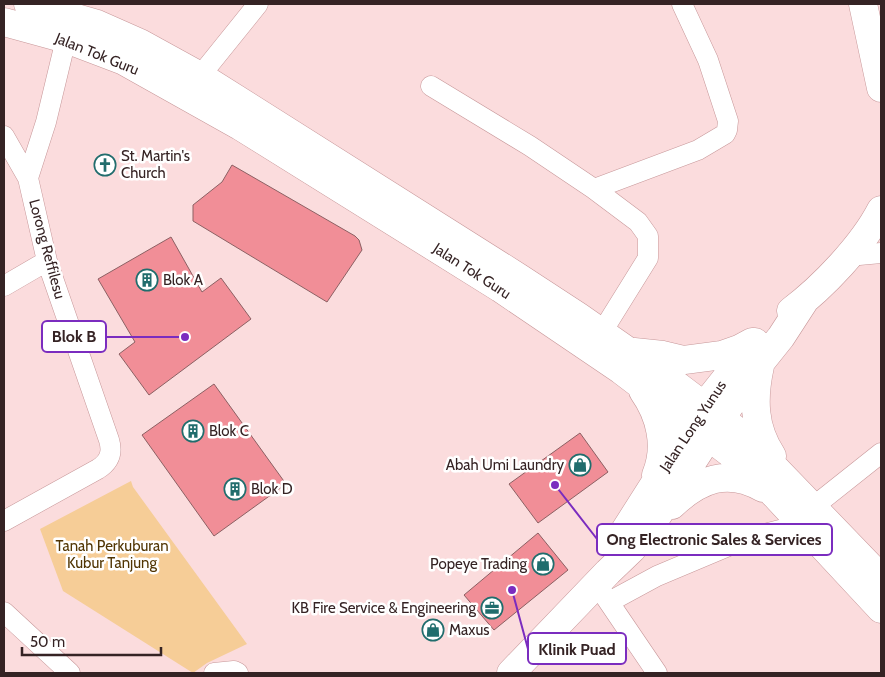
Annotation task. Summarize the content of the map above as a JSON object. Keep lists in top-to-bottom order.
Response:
{
  "streets": {
    "main road": ["Jalan Tok Guru", "Jalan Long Yunus"],
    "street": ["Lorong Reffilesu"]
  },
  "crossings": [
    ["Jalan Tok Guru", "Lorong Reffilesu"],
    ["Jalan Tok Guru", "Jalan Long Yunus"]
  ],
  "parks": ["Tanah Perkuburan Kubur Tanjung"],
  "places": {
    "church": ["St. Martin's Church"],
    "building": ["Blok A", "Blok C", "Blok D"],
    "other": ["Blok B", "Ong Electronic Sales & Services", "Klinik Puad"],
    "shop": ["Abah Umi Laundry", "Popeye Trading", "Maxus"],
    "office": ["KB Fire Service & Engineering"]
  },
  "scale_bar": "50 m"
}
